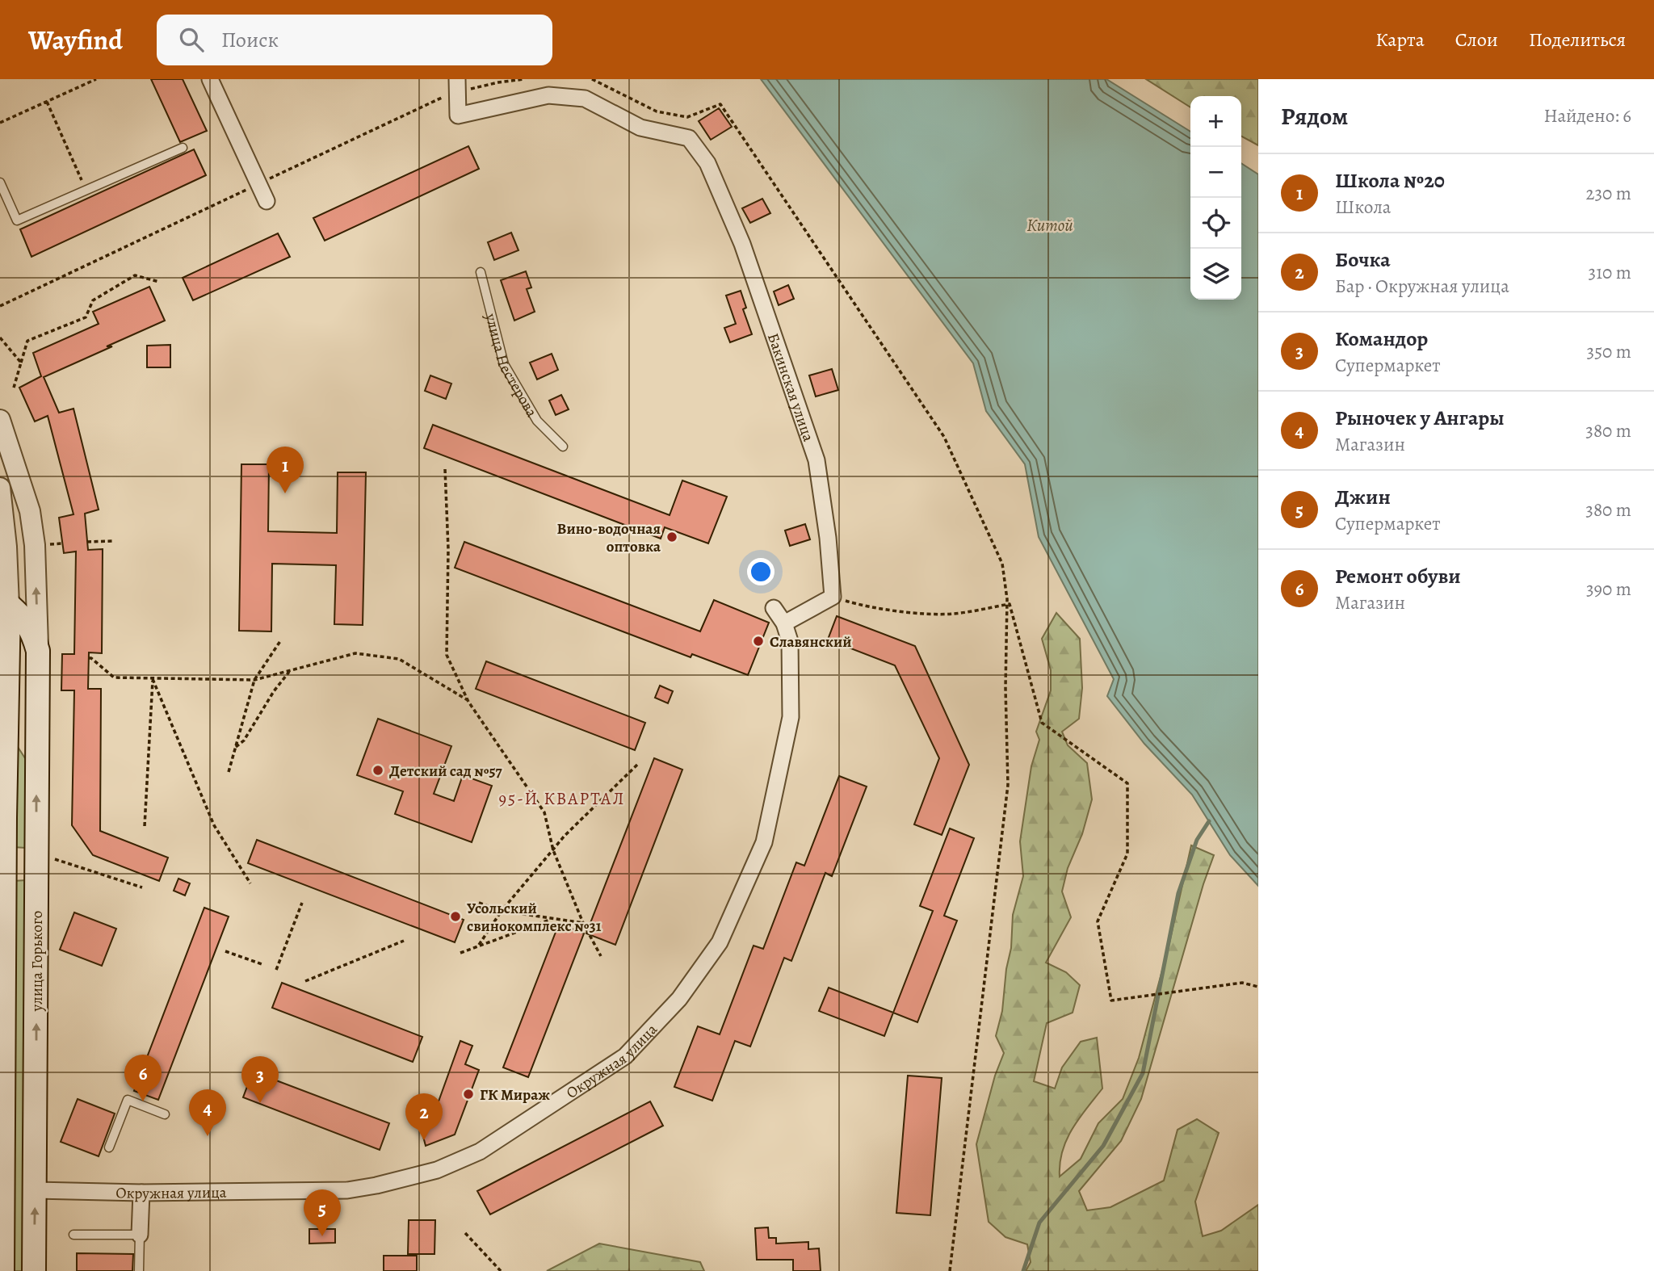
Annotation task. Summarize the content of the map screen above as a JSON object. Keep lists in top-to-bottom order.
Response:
{
  "streets": {
    "main road": ["улица Горького"],
    "street": ["Бакинская улица", "Окружная улица"],
    "lane": ["улица Нестерова"]
  },
  "crossings": [
    ["улица Горького", "Окружная улица"]
  ],
  "one_way": ["улица Горького"],
  "districts": ["95-Й КВАРТАЛ"],
  "water": ["Китой"],
  "places": [
    "Вино-водочная оптовка",
    "Славянский",
    "Детский сад №57",
    "Усольский свинокомплекс №31",
    "ГК Мираж"
  ],
  "page": {
    "header": "Wayfind",
    "search": "Поиск",
    "nav": ["Карта", "Слои", "Поделиться"],
    "heading": ["Рядом", "Найдено: 6"],
    "map_buttons": ["+", "−"],
    "list": [
      {
        "mark": "1",
        "name": "Школа №20",
        "note": "Школа",
        "value": "230 m"
      },
      {
        "mark": "2",
        "name": "Бочка",
        "note": "Бар · Окружная улица",
        "value": "310 m"
      },
      {
        "mark": "3",
        "name": "Командор",
        "note": "Супермаркет",
        "value": "350 m"
      },
      {
        "mark": "4",
        "name": "Рыночек у Ангары",
        "note": "Магазин",
        "value": "380 m"
      },
      {
        "mark": "5",
        "name": "Джин",
        "note": "Супермаркет",
        "value": "380 m"
      },
      {
        "mark": "6",
        "name": "Ремонт обуви",
        "note": "Магазин",
        "value": "390 m"
      }
    ],
    "pins": [
      "1",
      "6",
      "3",
      "4",
      "2",
      "5"
    ]
  }
}
